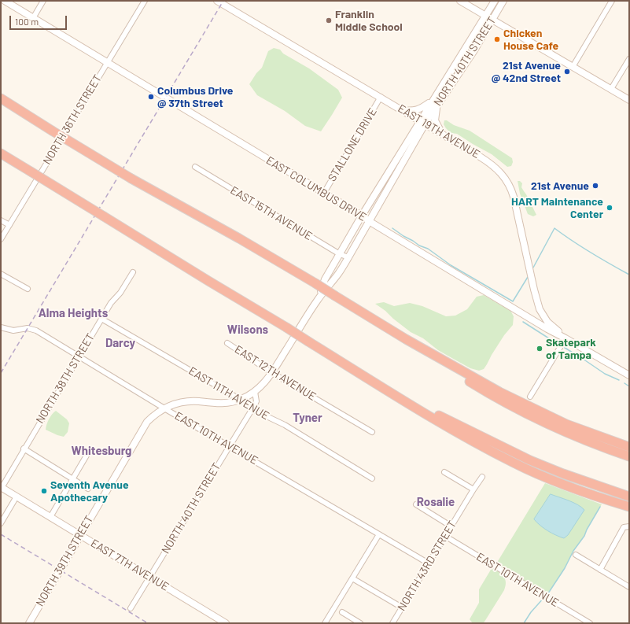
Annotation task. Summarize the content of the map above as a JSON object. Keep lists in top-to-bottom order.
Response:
{
  "streets": {
    "main road": [
      "NORTH 40TH STREET",
      "EAST 19TH AVENUE",
      "EAST COLUMBUS DRIVE",
      "NORTH 39TH STREET",
      "EAST 7TH AVENUE"
    ],
    "street": [
      "NORTH 36TH STREET",
      "STALLONE DRIVE",
      "EAST 15TH AVENUE",
      "EAST 12TH AVENUE",
      "NORTH 38TH STREET",
      "EAST 11TH AVENUE",
      "EAST 10TH AVENUE",
      "NORTH 43RD STREET"
    ]
  },
  "crossings": [
    ["NORTH 40TH STREET", "EAST 19TH AVENUE"],
    ["NORTH 40TH STREET", "EAST COLUMBUS DRIVE"],
    ["NORTH 40TH STREET", "EAST 15TH AVENUE"],
    ["NORTH 40TH STREET", "EAST 12TH AVENUE"],
    ["NORTH 40TH STREET", "EAST 11TH AVENUE"],
    ["NORTH 40TH STREET", "EAST 10TH AVENUE"],
    ["NORTH 40TH STREET", "NORTH 39TH STREET"],
    ["NORTH 40TH STREET", "EAST 7TH AVENUE"],
    ["NORTH 36TH STREET", "EAST COLUMBUS DRIVE"],
    ["EAST 19TH AVENUE", "STALLONE DRIVE"],
    ["EAST 19TH AVENUE", "EAST COLUMBUS DRIVE"],
    ["STALLONE DRIVE", "EAST COLUMBUS DRIVE"],
    ["NORTH 38TH STREET", "EAST 11TH AVENUE"],
    ["NORTH 38TH STREET", "EAST 10TH AVENUE"],
    ["NORTH 38TH STREET", "EAST 7TH AVENUE"],
    ["EAST 10TH AVENUE", "NORTH 39TH STREET"],
    ["EAST 10TH AVENUE", "NORTH 43RD STREET"],
    ["NORTH 39TH STREET", "EAST 7TH AVENUE"]
  ],
  "districts": [
    "Alma Heights",
    "Wilsons",
    "Darcy",
    "Tyner",
    "Whitesburg",
    "Rosalie"
  ],
  "places": [
    "Franklin Middle School",
    "Chicken House Cafe",
    "21st Avenue @ 42nd Street",
    "Columbus Drive @ 37th Street",
    "21st Avenue",
    "HART Maintenance Center",
    "Skatepark of Tampa",
    "Seventh Avenue Apothecary"
  ],
  "scale_bar": "100 m"
}
